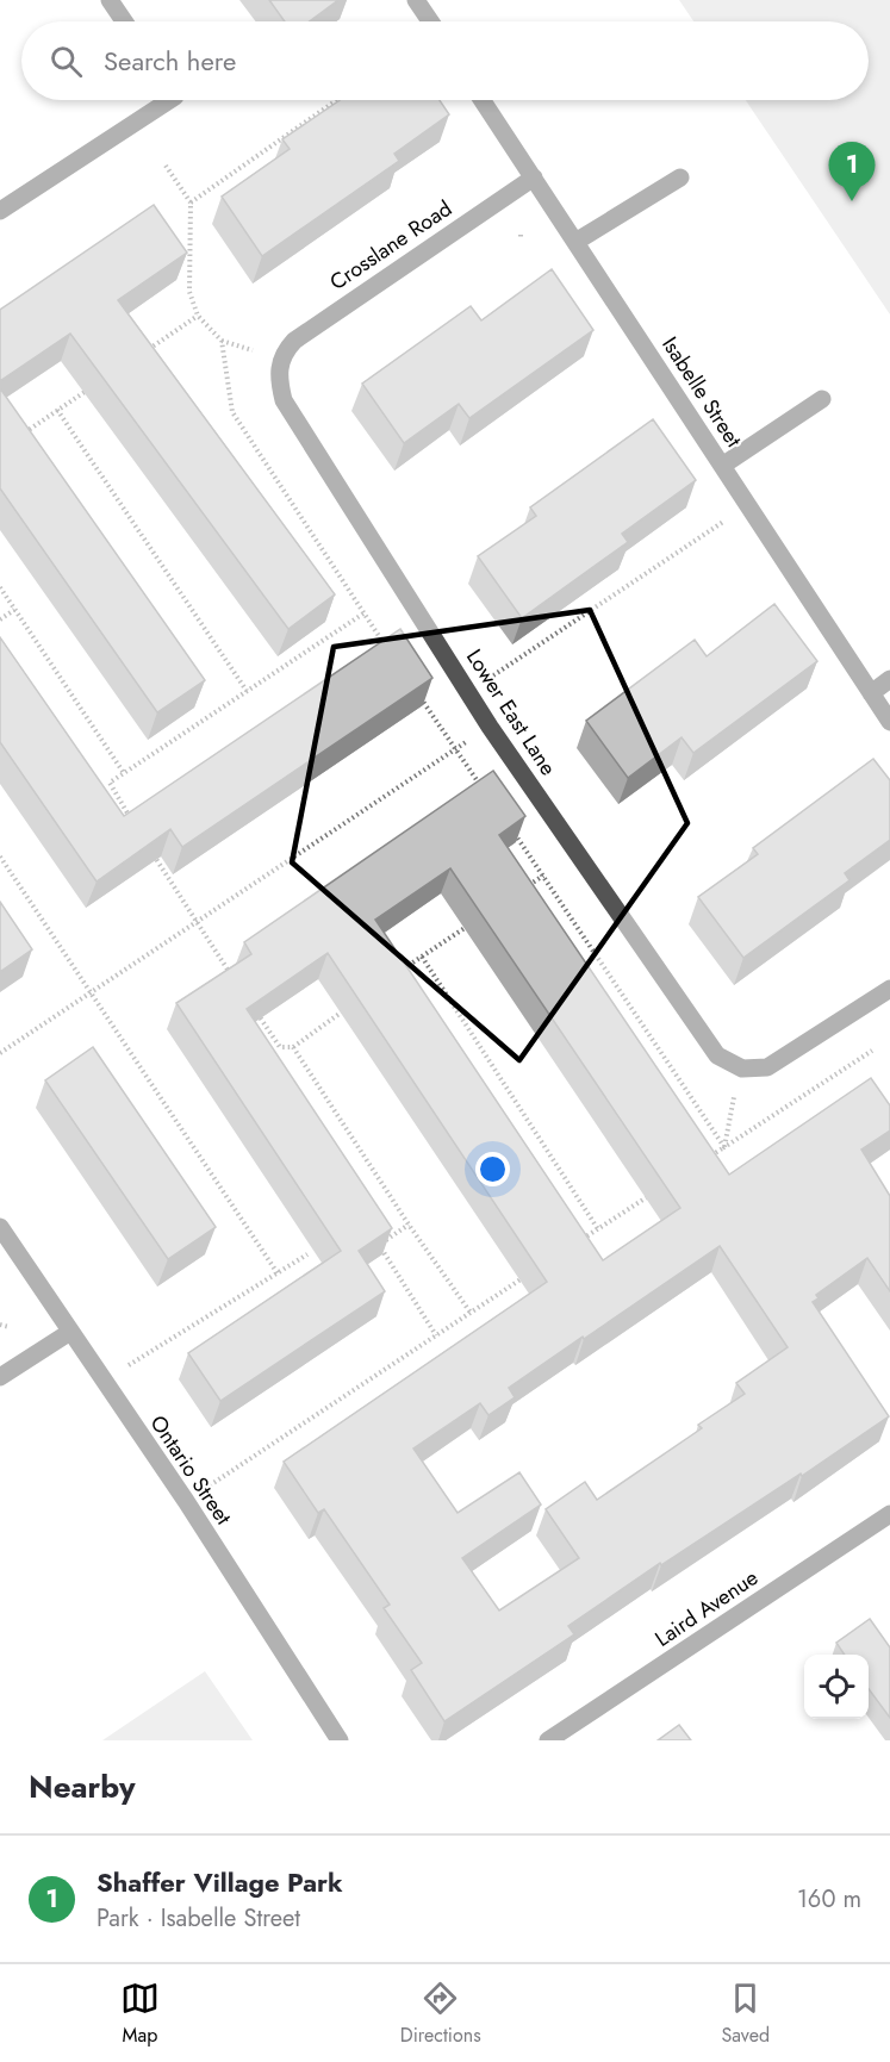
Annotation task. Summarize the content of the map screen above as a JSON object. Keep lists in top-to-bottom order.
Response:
{
  "streets": {
    "street": [
      "Crosslane Road",
      "Isabelle Street",
      "Lower East Lane",
      "Ontario Street",
      "Laird Avenue"
    ]
  },
  "crossings": [
    ["Crosslane Road", "Isabelle Street"],
    ["Crosslane Road", "Lower East Lane"]
  ],
  "page": {
    "search": "Search here",
    "pins": "1",
    "heading": "Nearby",
    "list": [
      {
        "mark": "1",
        "name": "Shaffer Village Park",
        "note": "Park · Isabelle Street",
        "value": "160 m"
      }
    ],
    "nav": ["Map", "Directions", "Saved"]
  }
}
